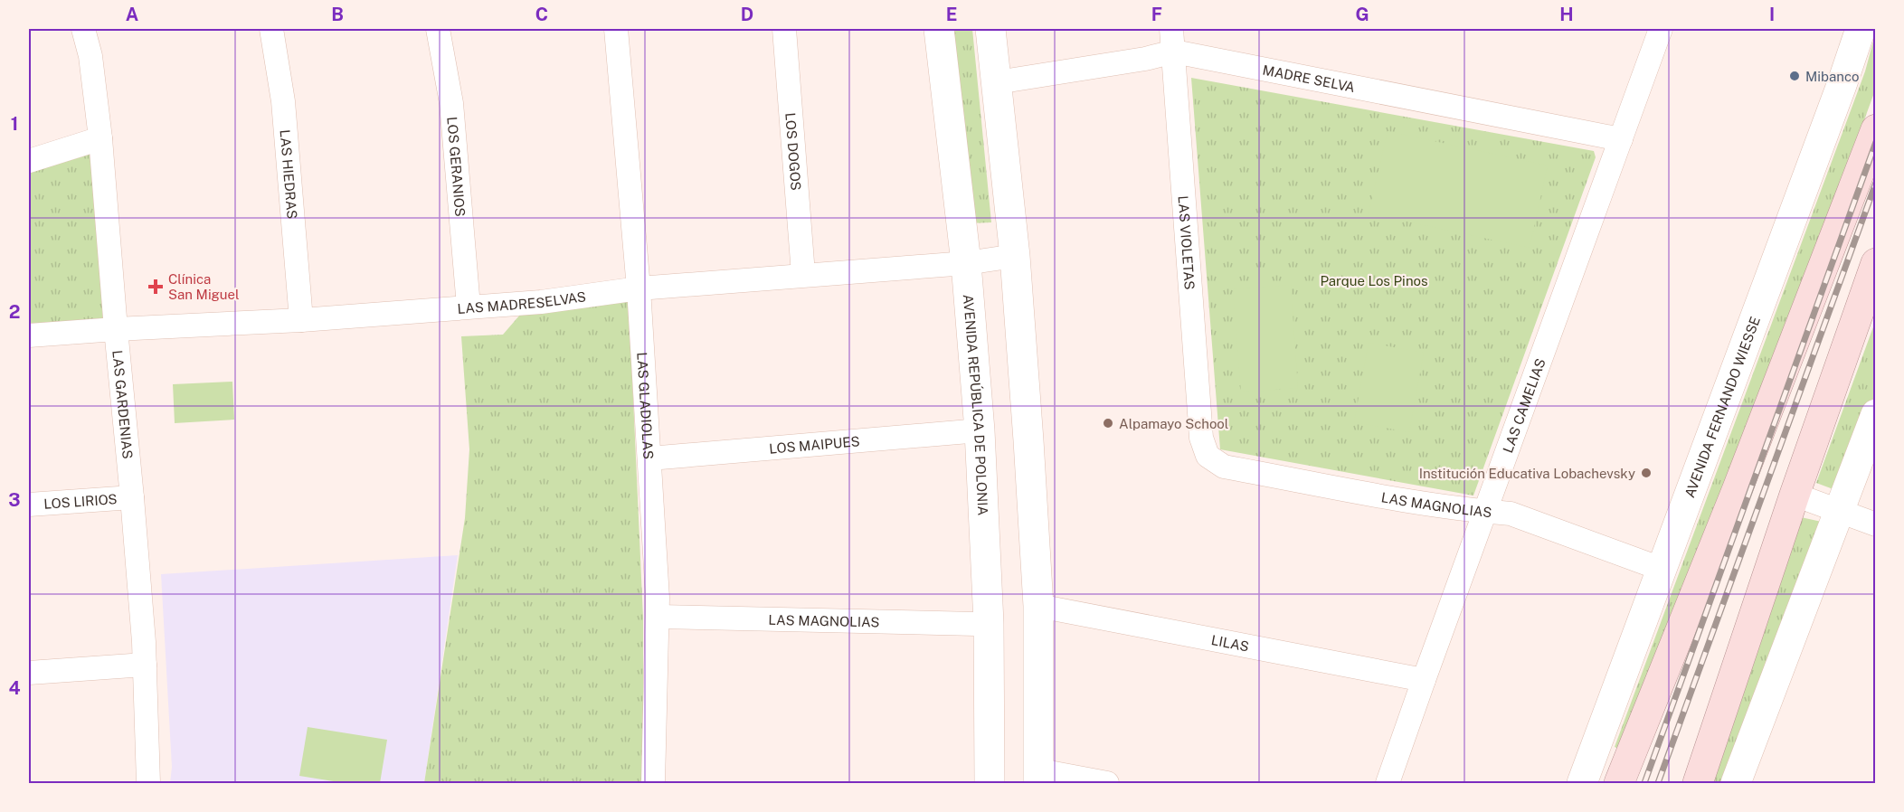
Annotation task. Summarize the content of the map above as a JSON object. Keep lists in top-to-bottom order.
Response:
{
  "streets": {
    "main road": ["AVENIDA REPÚBLICA DE POLONIA", "AVENIDA FERNANDO WIESSE"],
    "street": [
      "MADRE SELVA",
      "LOS DOGOS",
      "LOS GERANIOS",
      "LAS HIEDRAS",
      "LAS VIOLETAS",
      "LAS MADRESELVAS",
      "LAS GARDENIAS",
      "LAS GLADIOLAS",
      "LAS CAMELIAS",
      "LOS MAIPUES",
      "LOS LIRIOS",
      "LAS MAGNOLIAS",
      "LILAS"
    ]
  },
  "crossings": [
    ["MADRE SELVA", "LAS VIOLETAS"],
    ["MADRE SELVA", "LAS CAMELIAS"],
    ["LOS DOGOS", "LAS MADRESELVAS"],
    ["LOS GERANIOS", "LAS MADRESELVAS"],
    ["LAS HIEDRAS", "LAS MADRESELVAS"],
    ["LAS VIOLETAS", "LAS MAGNOLIAS"],
    ["LAS MADRESELVAS", "LAS GARDENIAS"],
    ["LAS MADRESELVAS", "AVENIDA REPÚBLICA DE POLONIA"],
    ["LAS MADRESELVAS", "LAS GLADIOLAS"],
    ["LAS GARDENIAS", "LOS LIRIOS"],
    ["AVENIDA REPÚBLICA DE POLONIA", "LOS MAIPUES"],
    ["AVENIDA REPÚBLICA DE POLONIA", "LAS MAGNOLIAS"],
    ["LAS GLADIOLAS", "LOS MAIPUES"],
    ["LAS GLADIOLAS", "LAS MAGNOLIAS"],
    ["LAS CAMELIAS", "LAS MAGNOLIAS"],
    ["LAS CAMELIAS", "LILAS"],
    ["AVENIDA FERNANDO WIESSE", "LAS MAGNOLIAS"]
  ],
  "parks": ["Parque Los Pinos"],
  "places": {
    "other": ["Mibanco", "Alpamayo School", "Institución Educativa Lobachevsky"],
    "health": ["Clínica San Miguel"]
  },
  "grid": {
    "columns": [
      "A",
      "B",
      "C",
      "D",
      "E",
      "F",
      "G",
      "H",
      "I"
    ],
    "rows": [
      "1",
      "2",
      "3",
      "4"
    ]
  }
}
